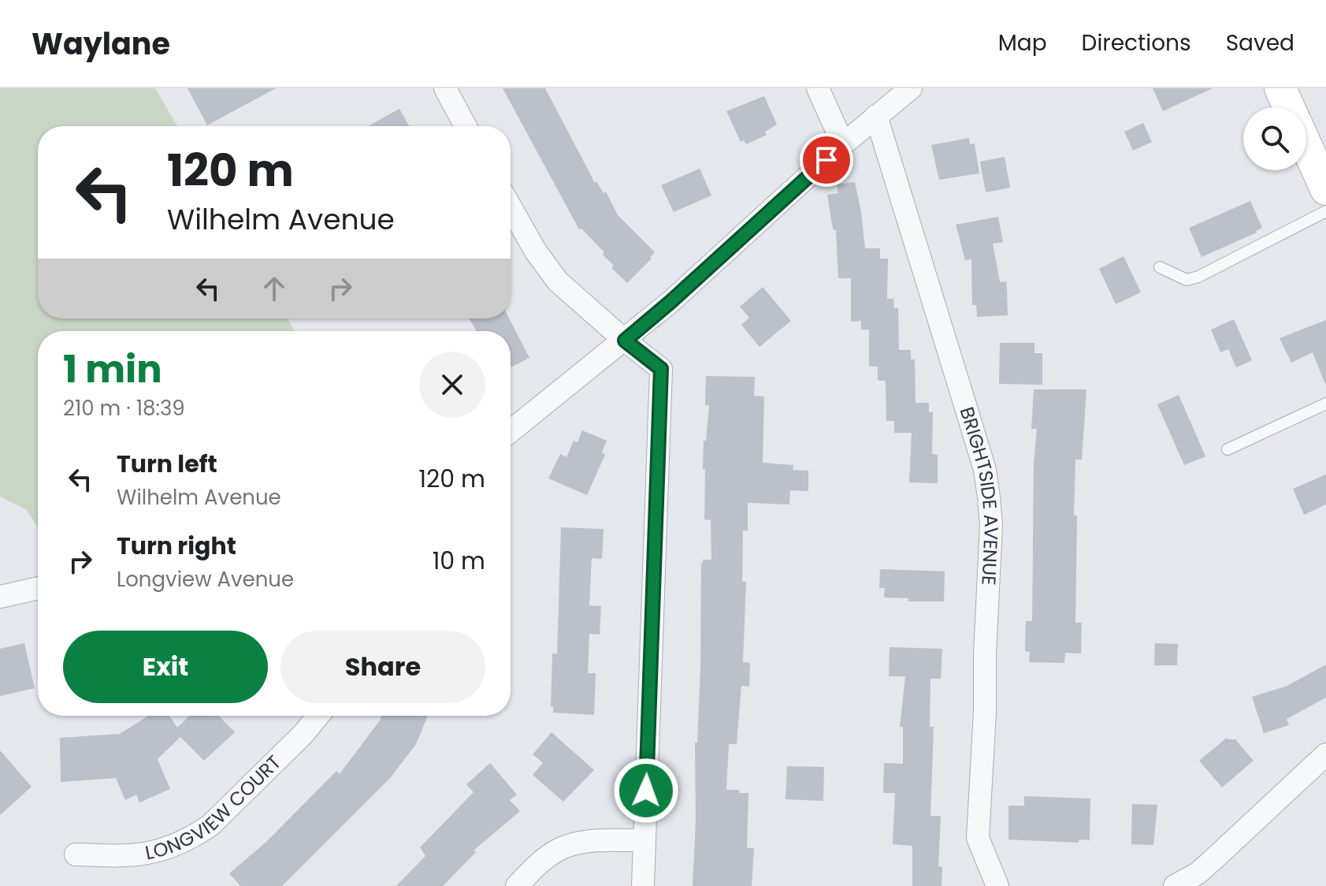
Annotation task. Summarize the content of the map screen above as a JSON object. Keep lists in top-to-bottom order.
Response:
{
  "streets": {
    "street": ["BRIGHTSIDE AVENUE", "LONGVIEW COURT"]
  },
  "page": {
    "header": "Waylane",
    "nav": ["Map", "Directions", "Saved"],
    "turn": ["120 m", "Wilhelm Avenue"],
    "heading": ["1 min", "210 m · 18:39"],
    "list": [
      {
        "name": "Turn left",
        "note": "Wilhelm Avenue",
        "value": "120 m"
      },
      {
        "name": "Turn right",
        "note": "Longview Avenue",
        "value": "10 m"
      }
    ],
    "buttons": ["Exit", "Share"]
  }
}
